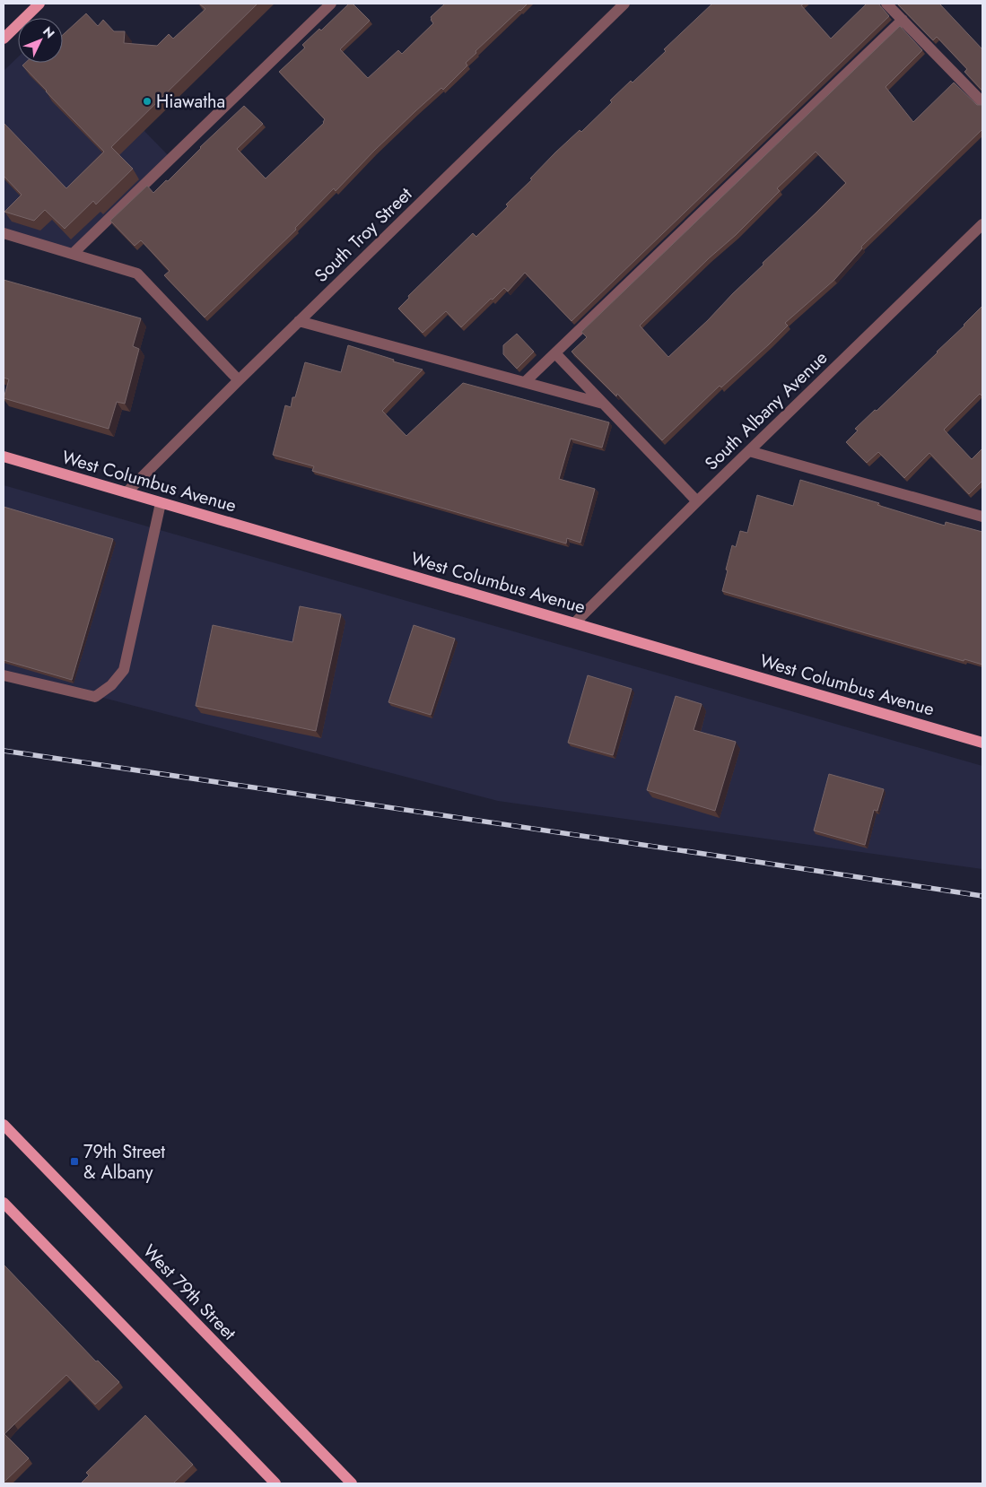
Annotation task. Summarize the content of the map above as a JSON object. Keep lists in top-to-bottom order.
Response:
{
  "streets": {
    "main road": ["West Columbus Avenue", "West 79th Street"],
    "street": ["South Troy Street", "South Albany Avenue"]
  },
  "crossings": [
    ["South Troy Street", "West Columbus Avenue"],
    ["South Albany Avenue", "West Columbus Avenue"]
  ],
  "places": {
    "other": ["Hiawatha"],
    "transit": ["79th Street & Albany"]
  },
  "north": "top right"
}
